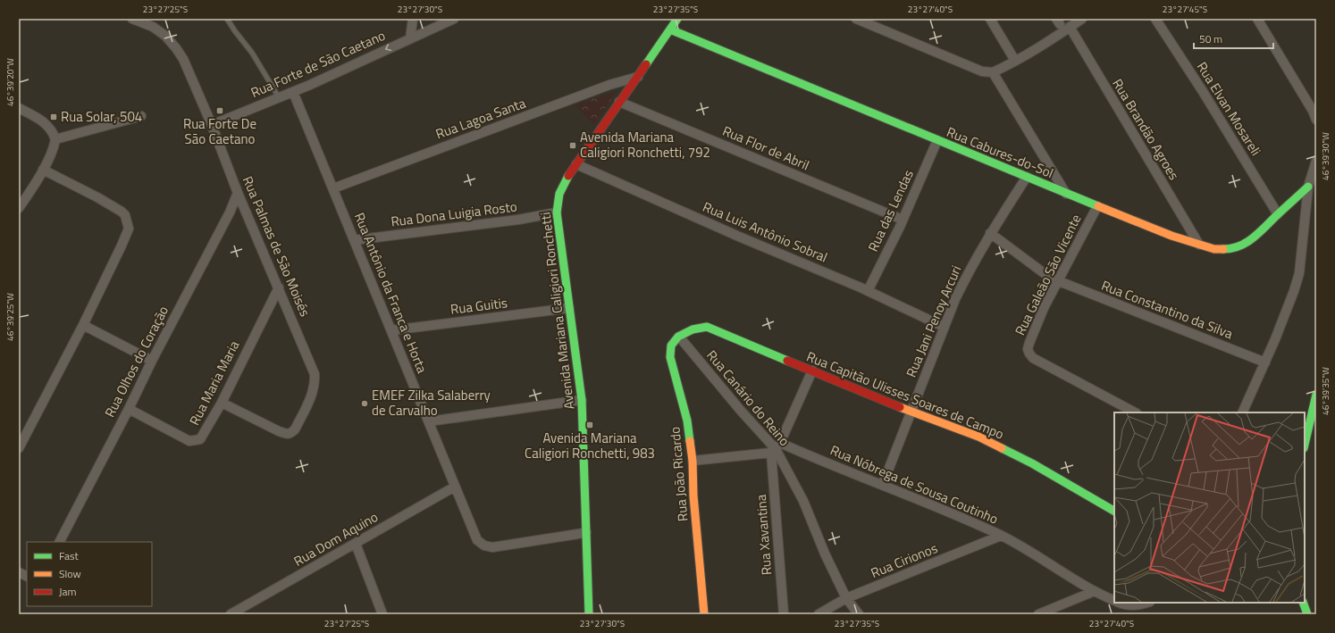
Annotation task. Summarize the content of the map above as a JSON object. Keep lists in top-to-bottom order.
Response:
{
  "streets": {
    "street": [
      "Rua Forte de São Caetano",
      "Rua Elvan Mosareli",
      "Rua Lagoa Santa",
      "Rua Brandão Agroes",
      "Rua Flor de Abril",
      "Rua Cabures-do-Sol",
      "Rua das Lendas",
      "Rua Dona Luigia Rosto",
      "Rua Luis Antônio Sobral",
      "Rua Palmas de São Moisés",
      "Rua Galeão São Vicente",
      "Rua Antônio da Franca e Horta",
      "Rua Guitis",
      "Rua Constantino da Silva",
      "Avenida Mariana Caligiori Ronchetti",
      "Rua Jani Penoy Arcuri",
      "Rua Olhos do Coração",
      "Rua Maria Maria",
      "Rua Capitão Ulisses Soares de Campo",
      "Rua Canário do Reino",
      "Rua João Ricardo",
      "Rua Nóbrega de Sousa Coutinho",
      "Rua Xavantina",
      "Rua Dom Aquino",
      "Rua Cirionos"
    ]
  },
  "crossings": [
    ["Rua Forte de São Caetano", "Rua Palmas de São Moisés"],
    ["Rua Forte de São Caetano", "Rua Antônio da Franca e Horta"],
    ["Rua Elvan Mosareli", "Rua Cabures-do-Sol"],
    ["Rua Lagoa Santa", "Rua Antônio da Franca e Horta"],
    ["Rua Lagoa Santa", "Avenida Mariana Caligiori Ronchetti"],
    ["Rua Brandão Agroes", "Rua Cabures-do-Sol"],
    ["Rua Flor de Abril", "Rua das Lendas"],
    ["Rua Flor de Abril", "Avenida Mariana Caligiori Ronchetti"],
    ["Rua Cabures-do-Sol", "Rua das Lendas"],
    ["Rua Cabures-do-Sol", "Rua Galeão São Vicente"],
    ["Rua Cabures-do-Sol", "Avenida Mariana Caligiori Ronchetti"],
    ["Rua Cabures-do-Sol", "Rua Jani Penoy Arcuri"],
    ["Rua das Lendas", "Rua Luis Antônio Sobral"],
    ["Rua Dona Luigia Rosto", "Rua Antônio da Franca e Horta"],
    ["Rua Dona Luigia Rosto", "Avenida Mariana Caligiori Ronchetti"],
    ["Rua Luis Antônio Sobral", "Avenida Mariana Caligiori Ronchetti"],
    ["Rua Luis Antônio Sobral", "Rua Jani Penoy Arcuri"],
    ["Rua Palmas de São Moisés", "Rua Olhos do Coração"],
    ["Rua Palmas de São Moisés", "Rua Maria Maria"],
    ["Rua Galeão São Vicente", "Rua Constantino da Silva"],
    ["Rua Antônio da Franca e Horta", "Rua Guitis"],
    ["Rua Antônio da Franca e Horta", "Avenida Mariana Caligiori Ronchetti"],
    ["Rua Antônio da Franca e Horta", "Rua Dom Aquino"],
    ["Rua Guitis", "Avenida Mariana Caligiori Ronchetti"],
    ["Rua Constantino da Silva", "Rua Jani Penoy Arcuri"],
    ["Rua Jani Penoy Arcuri", "Rua Capitão Ulisses Soares de Campo"],
    ["Rua Jani Penoy Arcuri", "Rua Nóbrega de Sousa Coutinho"],
    ["Rua Olhos do Coração", "Rua Maria Maria"],
    ["Rua Capitão Ulisses Soares de Campo", "Rua Canário do Reino"],
    ["Rua Capitão Ulisses Soares de Campo", "Rua João Ricardo"],
    ["Rua Capitão Ulisses Soares de Campo", "Rua Xavantina"],
    ["Rua Canário do Reino", "Rua João Ricardo"],
    ["Rua Canário do Reino", "Rua Nóbrega de Sousa Coutinho"],
    ["Rua Canário do Reino", "Rua Xavantina"],
    ["Rua Canário do Reino", "Rua Cirionos"],
    ["Rua João Ricardo", "Rua Nóbrega de Sousa Coutinho"],
    ["Rua Nóbrega de Sousa Coutinho", "Rua Xavantina"],
    ["Rua Nóbrega de Sousa Coutinho", "Rua Cirionos"]
  ],
  "one_way": ["Rua Forte de São Caetano"],
  "places": {
    "transit": [
      "Rua Forte De São Caetano",
      "Rua Solar, 504",
      "Avenida Mariana Caligiori Ronchetti, 792",
      "Avenida Mariana Caligiori Ronchetti, 983"
    ],
    "other": ["EMEF Zilka Salaberry de Carvalho"]
  },
  "legend": ["Fast", "Slow", "Jam"],
  "scale_bar": "50 m",
  "coordinates": [
    "23°27'25\"S",
    "23°27'30\"S",
    "23°27'35\"S",
    "23°27'40\"S",
    "23°27'45\"S",
    "46°39'20\"W",
    "46°39'30\"W",
    "46°39'25\"W",
    "46°39'35\"W"
  ]
}
